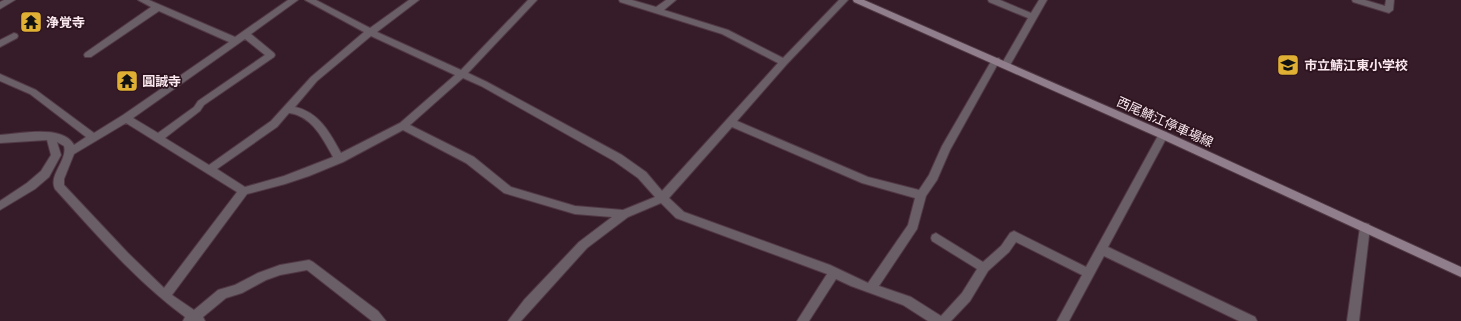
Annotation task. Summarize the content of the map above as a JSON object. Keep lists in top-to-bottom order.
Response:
{
  "streets": {
    "main road": ["西尾鯖江停車場線"]
  },
  "places": {
    "temple": ["浄覚寺", "圓誠寺"],
    "school or university": ["市立鯖江東小学校"]
  }
}
